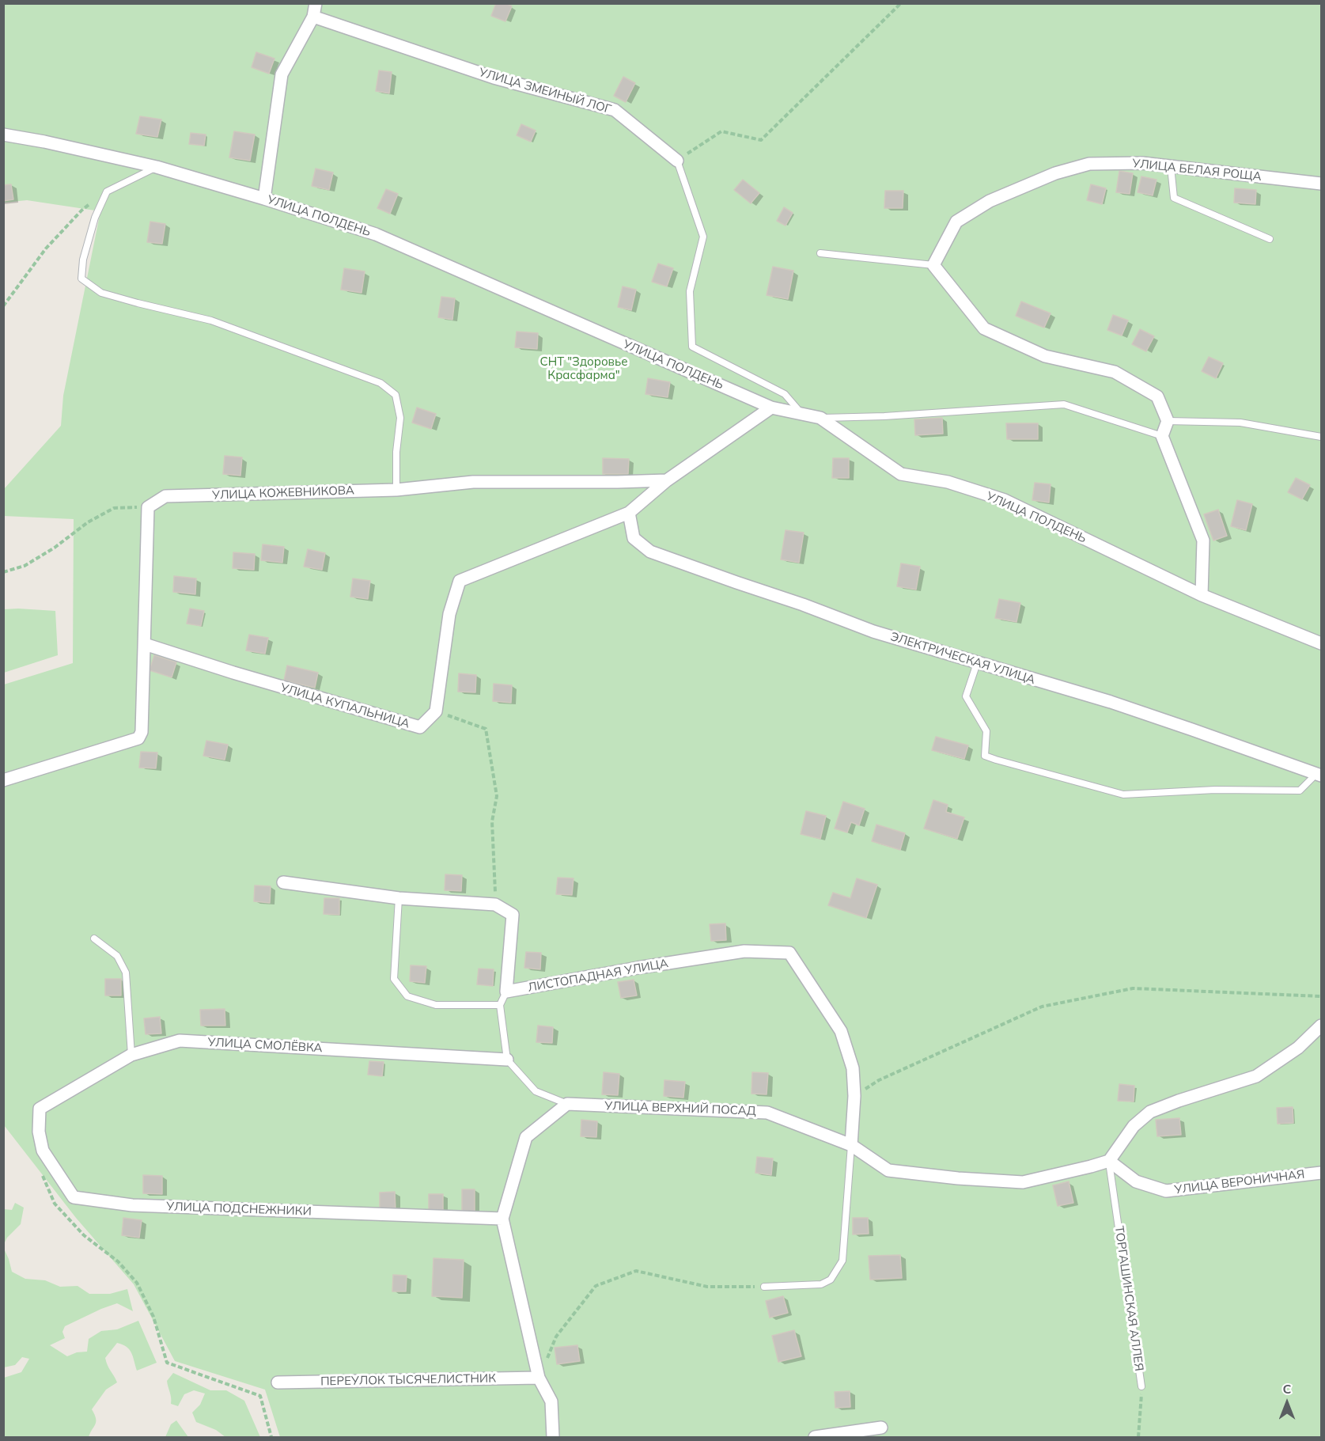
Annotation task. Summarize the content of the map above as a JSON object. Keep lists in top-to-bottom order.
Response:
{
  "streets": {
    "street": [
      "УЛИЦА ЗМЕИНЫЙ ЛОГ",
      "УЛИЦА БЕЛАЯ РОЩА",
      "УЛИЦА ПОЛДЕНЬ",
      "УЛИЦА КОЖЕВНИКОВА",
      "ЭЛЕКТРИЧЕСКАЯ УЛИЦА",
      "УЛИЦА КУПАЛЬНИЦА",
      "ЛИСТОПАДНАЯ УЛИЦА",
      "УЛИЦА СМОЛЁВКА",
      "УЛИЦА ВЕРХНИЙ ПОСАД",
      "УЛИЦА ВЕРОНИЧНАЯ",
      "УЛИЦА ПОДСНЕЖНИКИ",
      "ПЕРЕУЛОК ТЫСЯЧЕЛИСТНИК"
    ],
    "lane": ["ТОРГАШИНСКАЯ АЛЛЕЯ"]
  },
  "crossings": [
    ["ЛИСТОПАДНАЯ УЛИЦА", "УЛИЦА ВЕРХНИЙ ПОСАД"],
    ["УЛИЦА СМОЛЁВКА", "УЛИЦА ПОДСНЕЖНИКИ"],
    ["УЛИЦА ВЕРХНИЙ ПОСАД", "УЛИЦА ВЕРОНИЧНАЯ"],
    ["УЛИЦА ВЕРХНИЙ ПОСАД", "ТОРГАШИНСКАЯ АЛЛЕЯ"],
    ["УЛИЦА ВЕРОНИЧНАЯ", "ТОРГАШИНСКАЯ АЛЛЕЯ"]
  ],
  "parks": ["СНТ \"Здоровье Красфарма\""],
  "north": "top"
}
